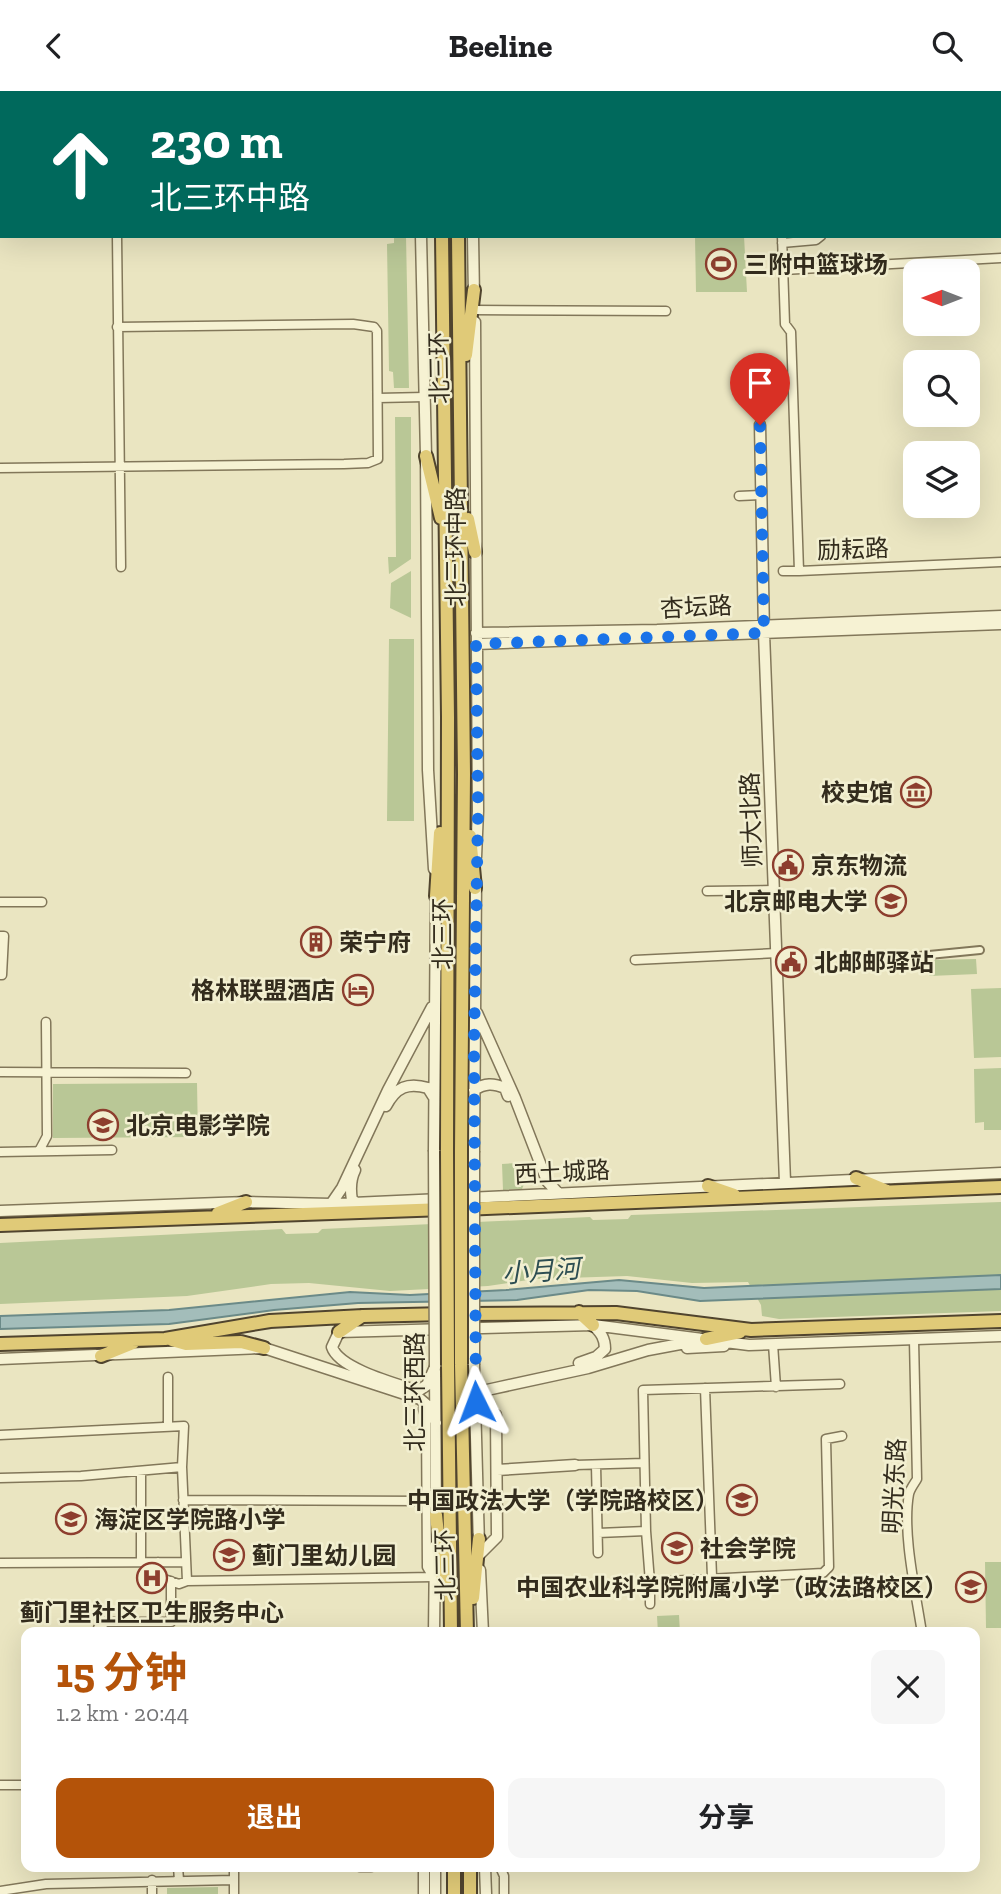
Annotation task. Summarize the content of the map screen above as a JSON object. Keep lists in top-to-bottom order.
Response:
{
  "streets": {
    "highway": ["北三环", "西土城路"],
    "street": [
      "北三环中路",
      "励耘路",
      "杏坛路",
      "师大北路",
      "北三环西路",
      "明光东路"
    ]
  },
  "crossings": [
    ["北三环", "北三环中路"],
    ["北三环", "北三环西路"],
    ["北三环中路", "杏坛路"],
    ["杏坛路", "师大北路"],
    ["师大北路", "西土城路"]
  ],
  "water": ["小月河"],
  "places": {
    "sports": ["三附中篮球场"],
    "museum": ["校史馆"],
    "public building": ["京东物流", "北邮邮驿站"],
    "school or university": [
      "北京邮电大学",
      "北京电影学院",
      "中国政法大学（学院路校区）",
      "海淀区学院路小学",
      "社会学院",
      "蓟门里幼儿园",
      "中国农业科学院附属小学（政法路校区）"
    ],
    "building": ["荣宁府"],
    "hotel": ["格林联盟酒店"],
    "hospital": ["蓟门里社区卫生服务中心"]
  },
  "north": "left",
  "page": {
    "header": "Beeline",
    "turn": ["230 m", "北三环中路"],
    "heading": ["15 分钟", "1.2 km · 20:44"],
    "buttons": ["退出", "分享"]
  }
}
